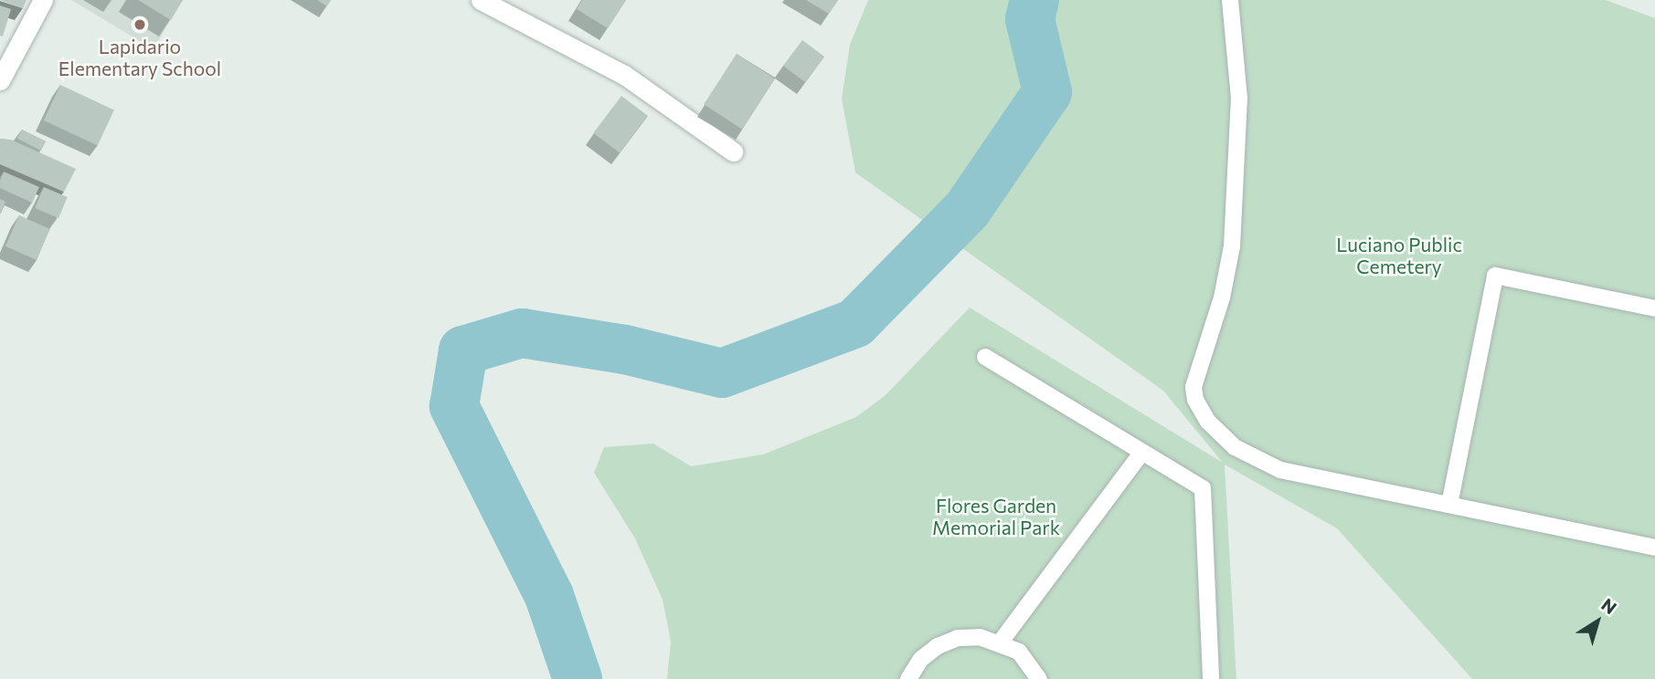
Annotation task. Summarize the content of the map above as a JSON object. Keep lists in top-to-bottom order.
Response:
{
  "parks": ["Luciano Public Cemetery", "Flores Garden Memorial Park"],
  "places": ["Lapidario Elementary School"],
  "north": "top right"
}
